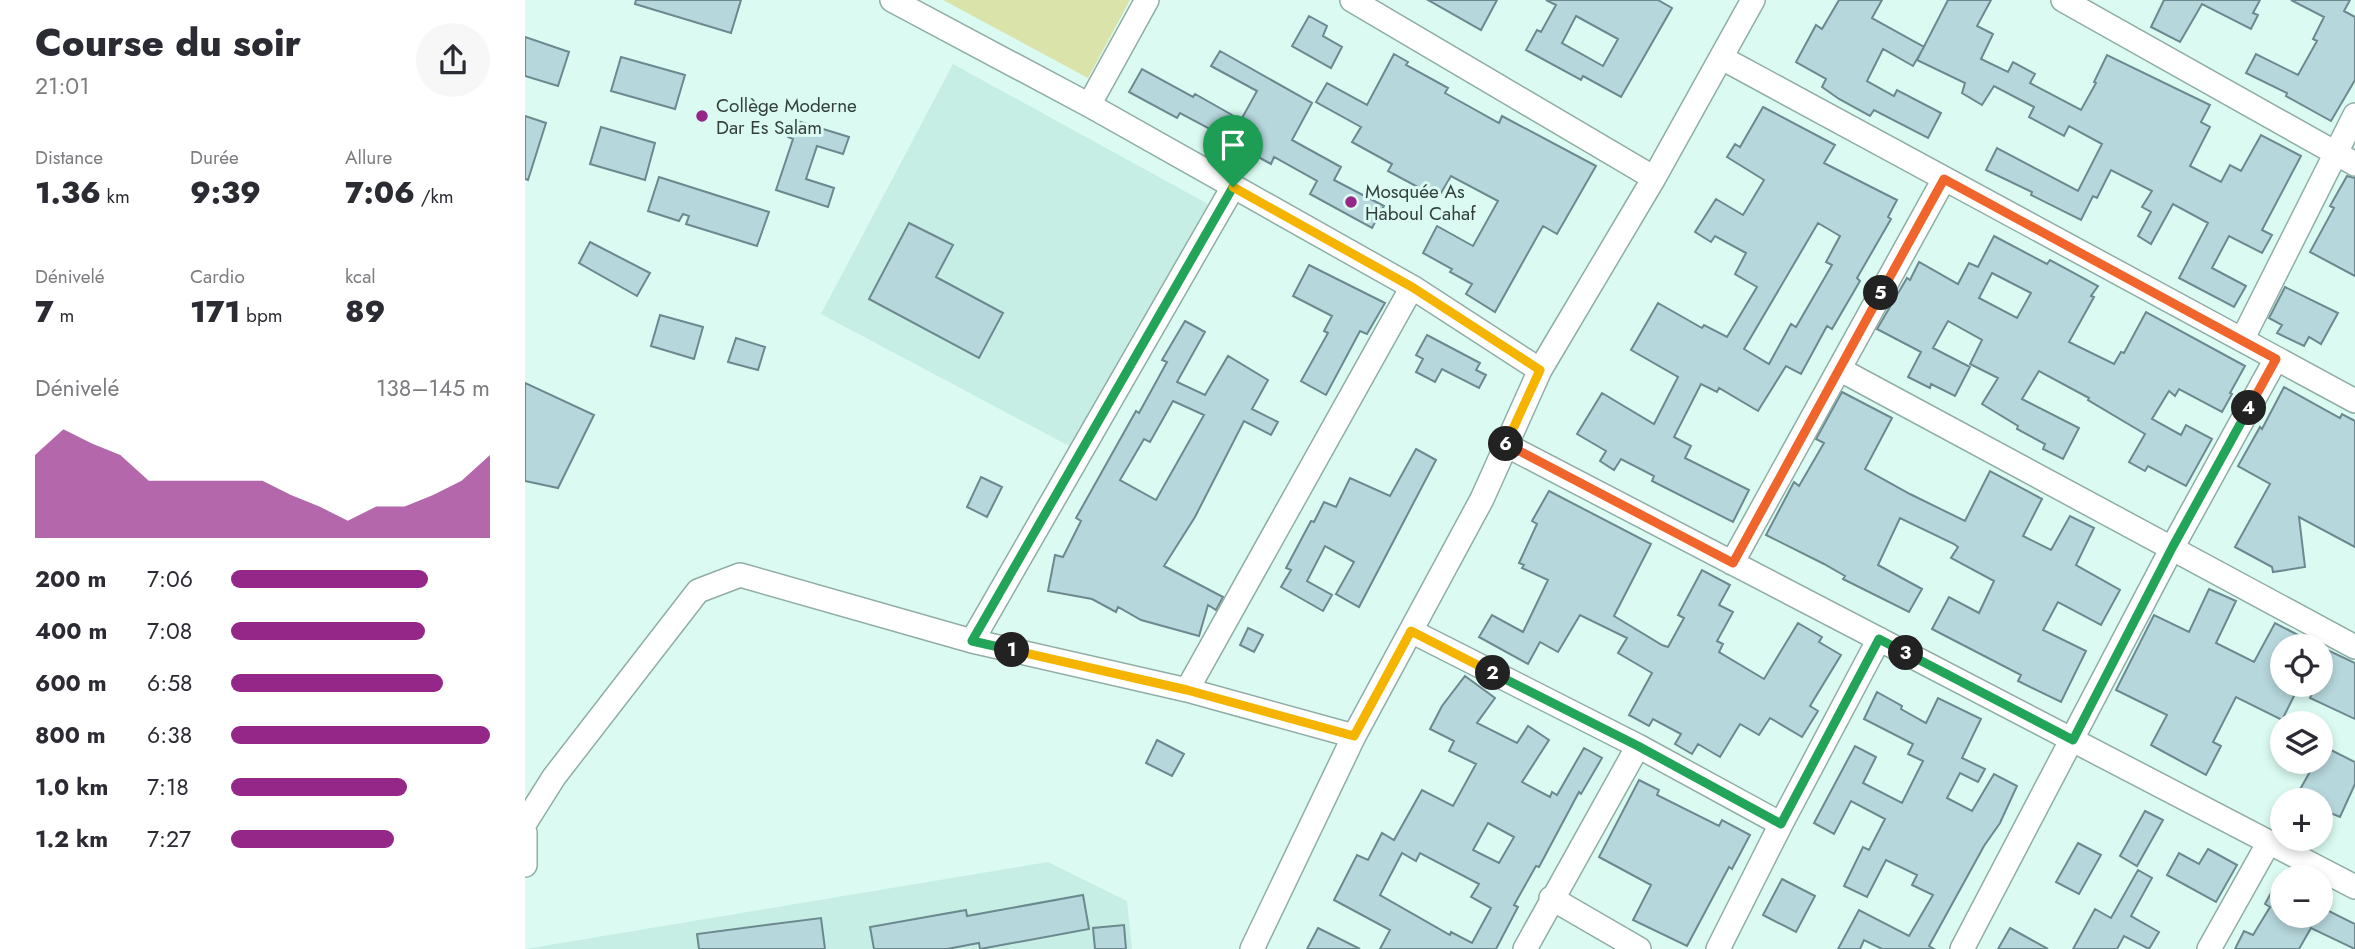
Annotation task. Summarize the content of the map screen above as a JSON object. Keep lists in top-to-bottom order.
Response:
{
  "places": ["Collège Moderne Dar Es Salam", "Mosquée As Haboul Cahaf"],
  "page": {
    "heading": ["Course du soir", "21:01"],
    "stats": [
      ["Distance", "1.36 km"],
      ["Durée", "9:39"],
      ["Allure", "7:06 /km"],
      ["Dénivelé", "7 m"],
      ["Cardio", "171 bpm"],
      ["kcal", "89"]
    ],
    "pins": [
      "5",
      "4",
      "6",
      "1",
      "3",
      "2"
    ],
    "chart": ["Dénivelé", "138–145 m"],
    "list": [
      {
        "name": "200 m",
        "note": "7:06"
      },
      {
        "name": "400 m",
        "note": "7:08"
      },
      {
        "name": "600 m",
        "note": "6:58"
      },
      {
        "name": "800 m",
        "note": "6:38"
      },
      {
        "name": "1.0 km",
        "note": "7:18"
      },
      {
        "name": "1.2 km",
        "note": "7:27"
      }
    ],
    "map_buttons": ["+", "−"]
  }
}
